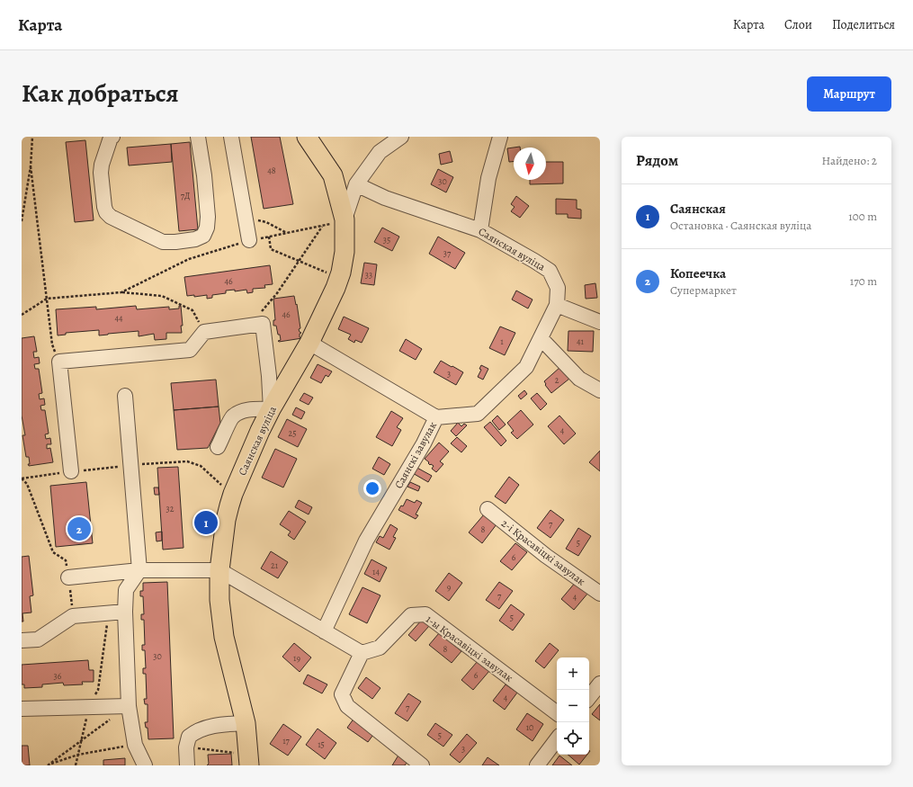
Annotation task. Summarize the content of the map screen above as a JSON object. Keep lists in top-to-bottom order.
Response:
{
  "streets": {
    "main road": ["Саянская вуліца"],
    "street": ["Саянскі завулак", "2-і Красавіцкі завулак", "1-ы Красавіцкі завулак"]
  },
  "crossings": [
    ["Саянская вуліца", "Саянскі завулак"]
  ],
  "house_numbers": [
    "48",
    "30",
    "7Д",
    "35",
    "37",
    "33",
    "46",
    "46",
    "44",
    "1",
    "41",
    "3",
    "2",
    "4",
    "25",
    "32",
    "7",
    "8",
    "5",
    "6",
    "21",
    "14",
    "9",
    "7",
    "4",
    "5",
    "8",
    "30",
    "19",
    "6",
    "36",
    "4",
    "7",
    "10",
    "5",
    "17",
    "15",
    "3"
  ],
  "north": "bottom",
  "page": {
    "header": "Карта",
    "nav": ["Карта", "Слои", "Поделиться"],
    "title": "Как добраться",
    "buttons": "Маршрут",
    "heading": ["Рядом", "Найдено: 2"],
    "list": [
      {
        "mark": "1",
        "name": "Саянская",
        "note": "Остановка · Саянская вуліца",
        "value": "100 m"
      },
      {
        "mark": "2",
        "name": "Копеечка",
        "note": "Супермаркет",
        "value": "170 m"
      }
    ],
    "pins": ["1", "2"],
    "map_buttons": ["+", "−"]
  }
}
